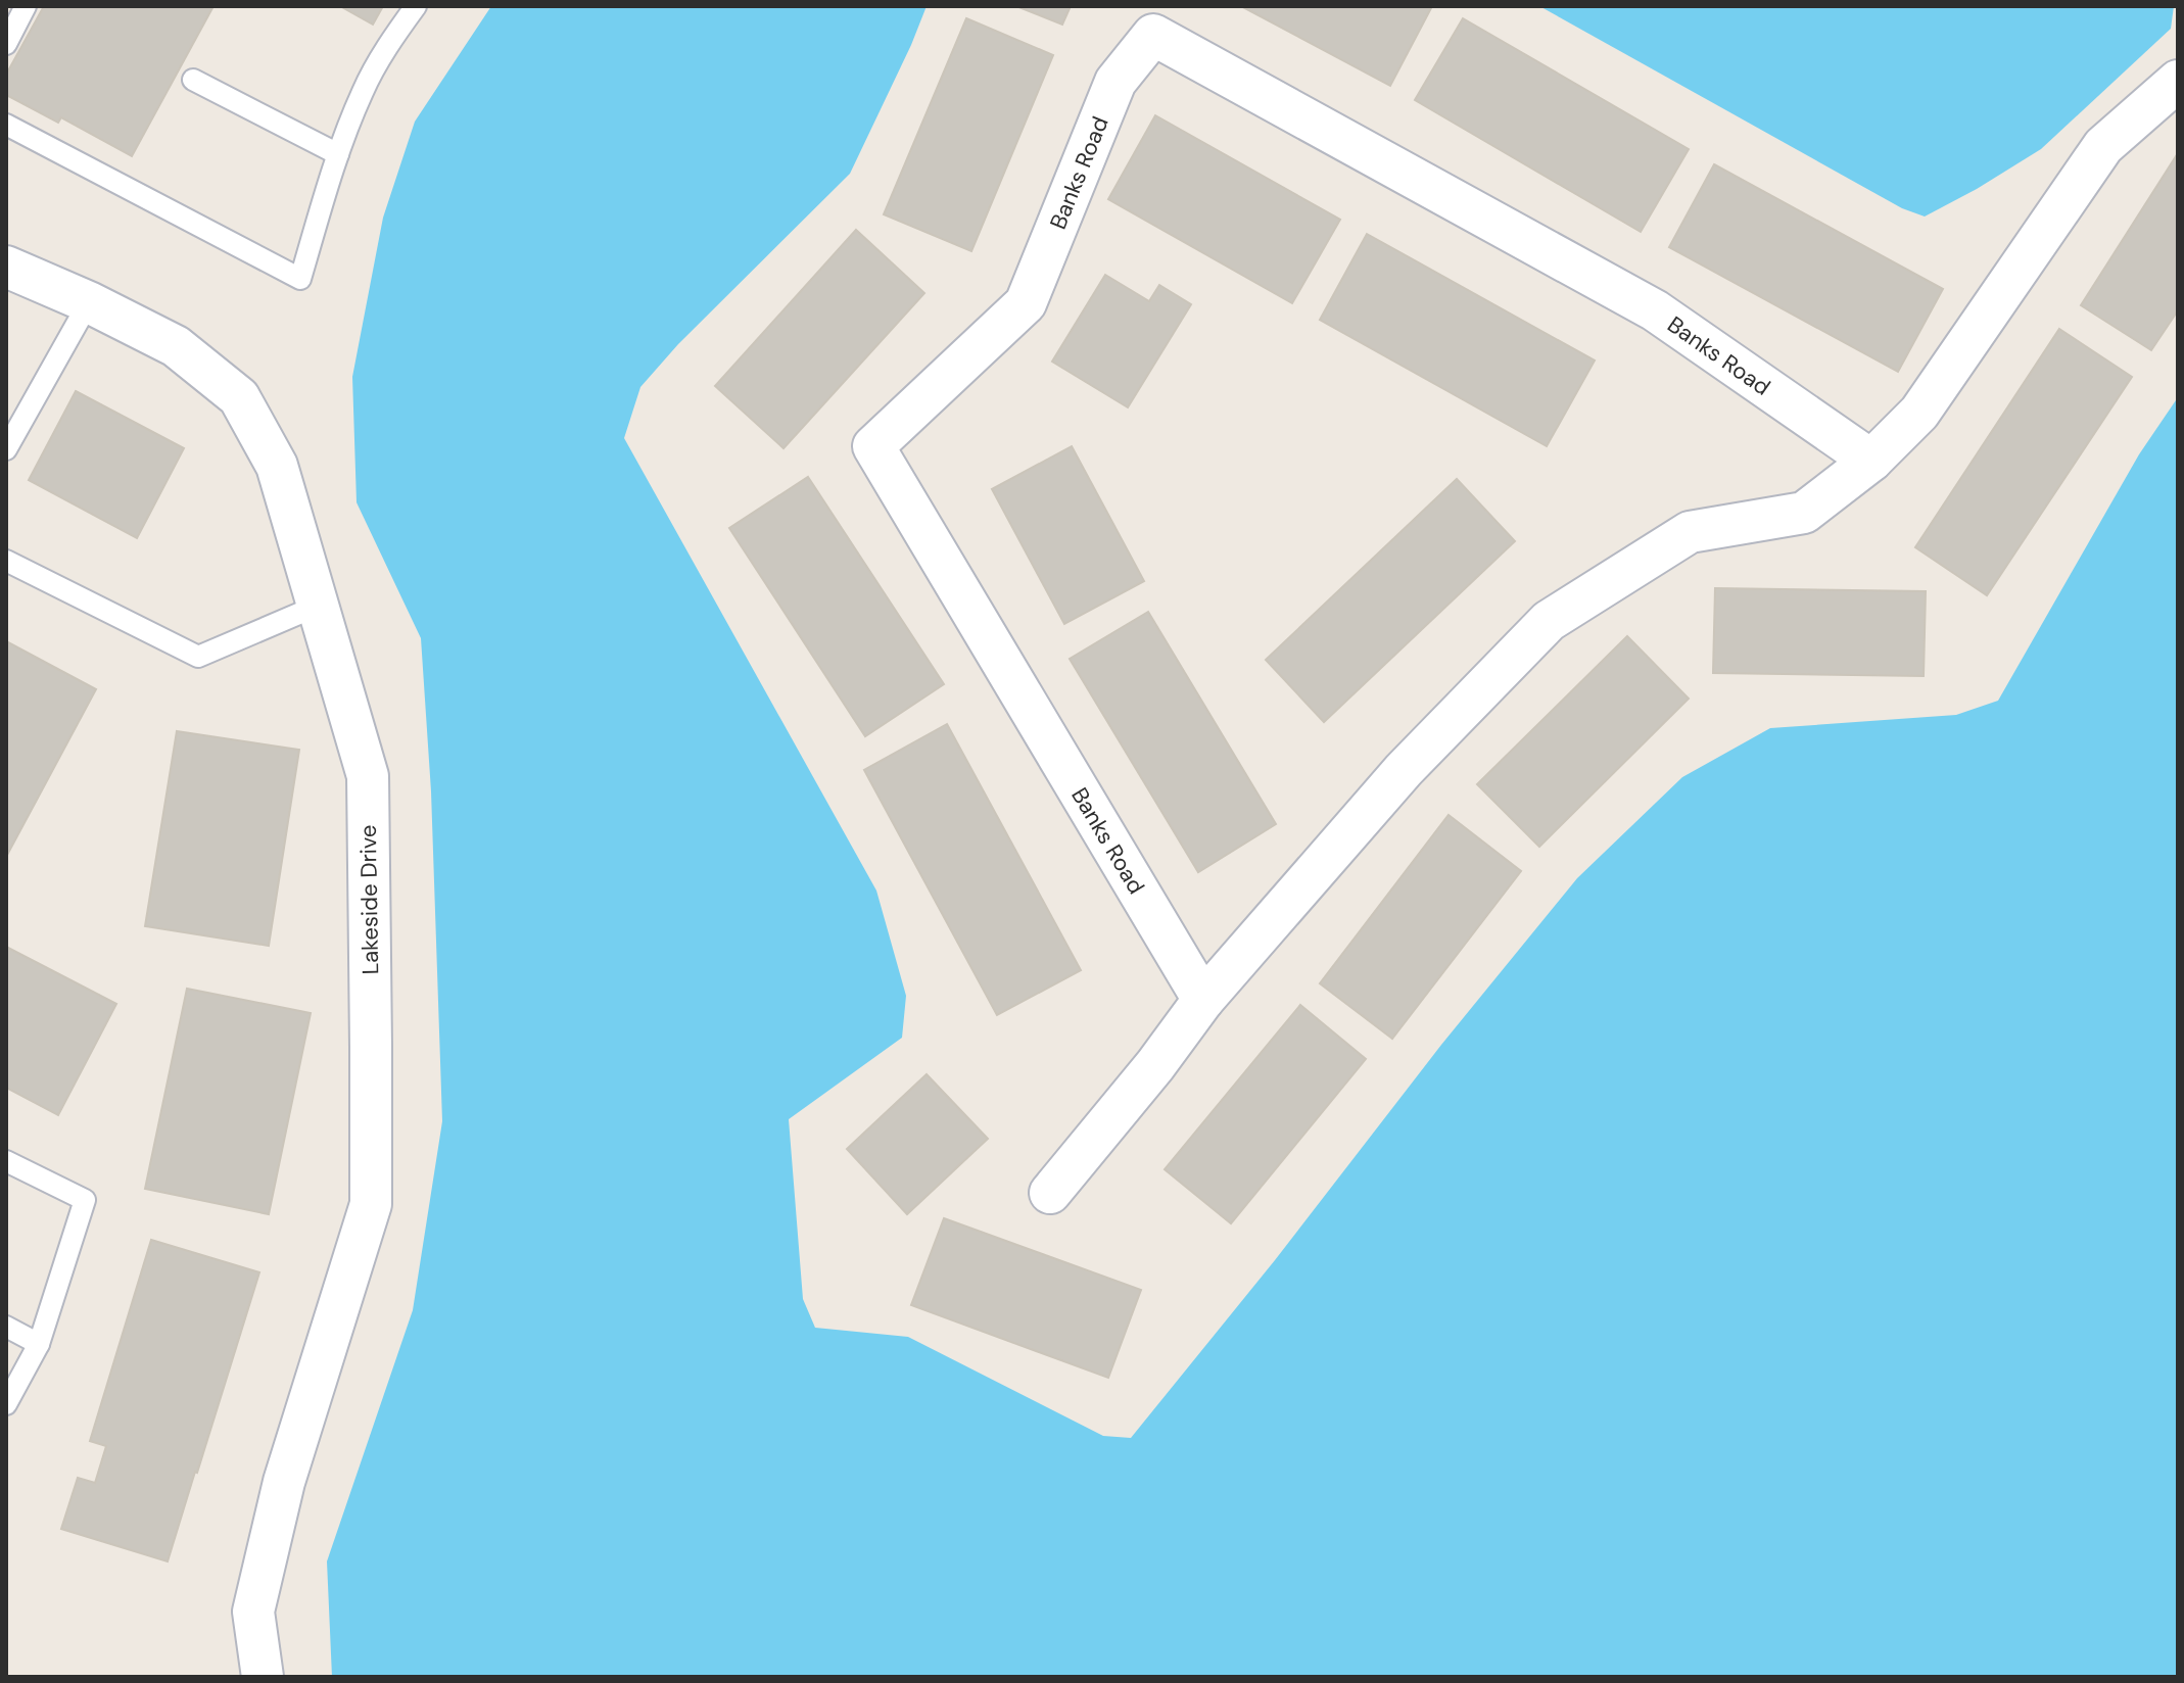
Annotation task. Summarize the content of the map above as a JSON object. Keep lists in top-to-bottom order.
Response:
{
  "streets": {
    "street": ["Banks Road", "Lakeside Drive"]
  }
}
